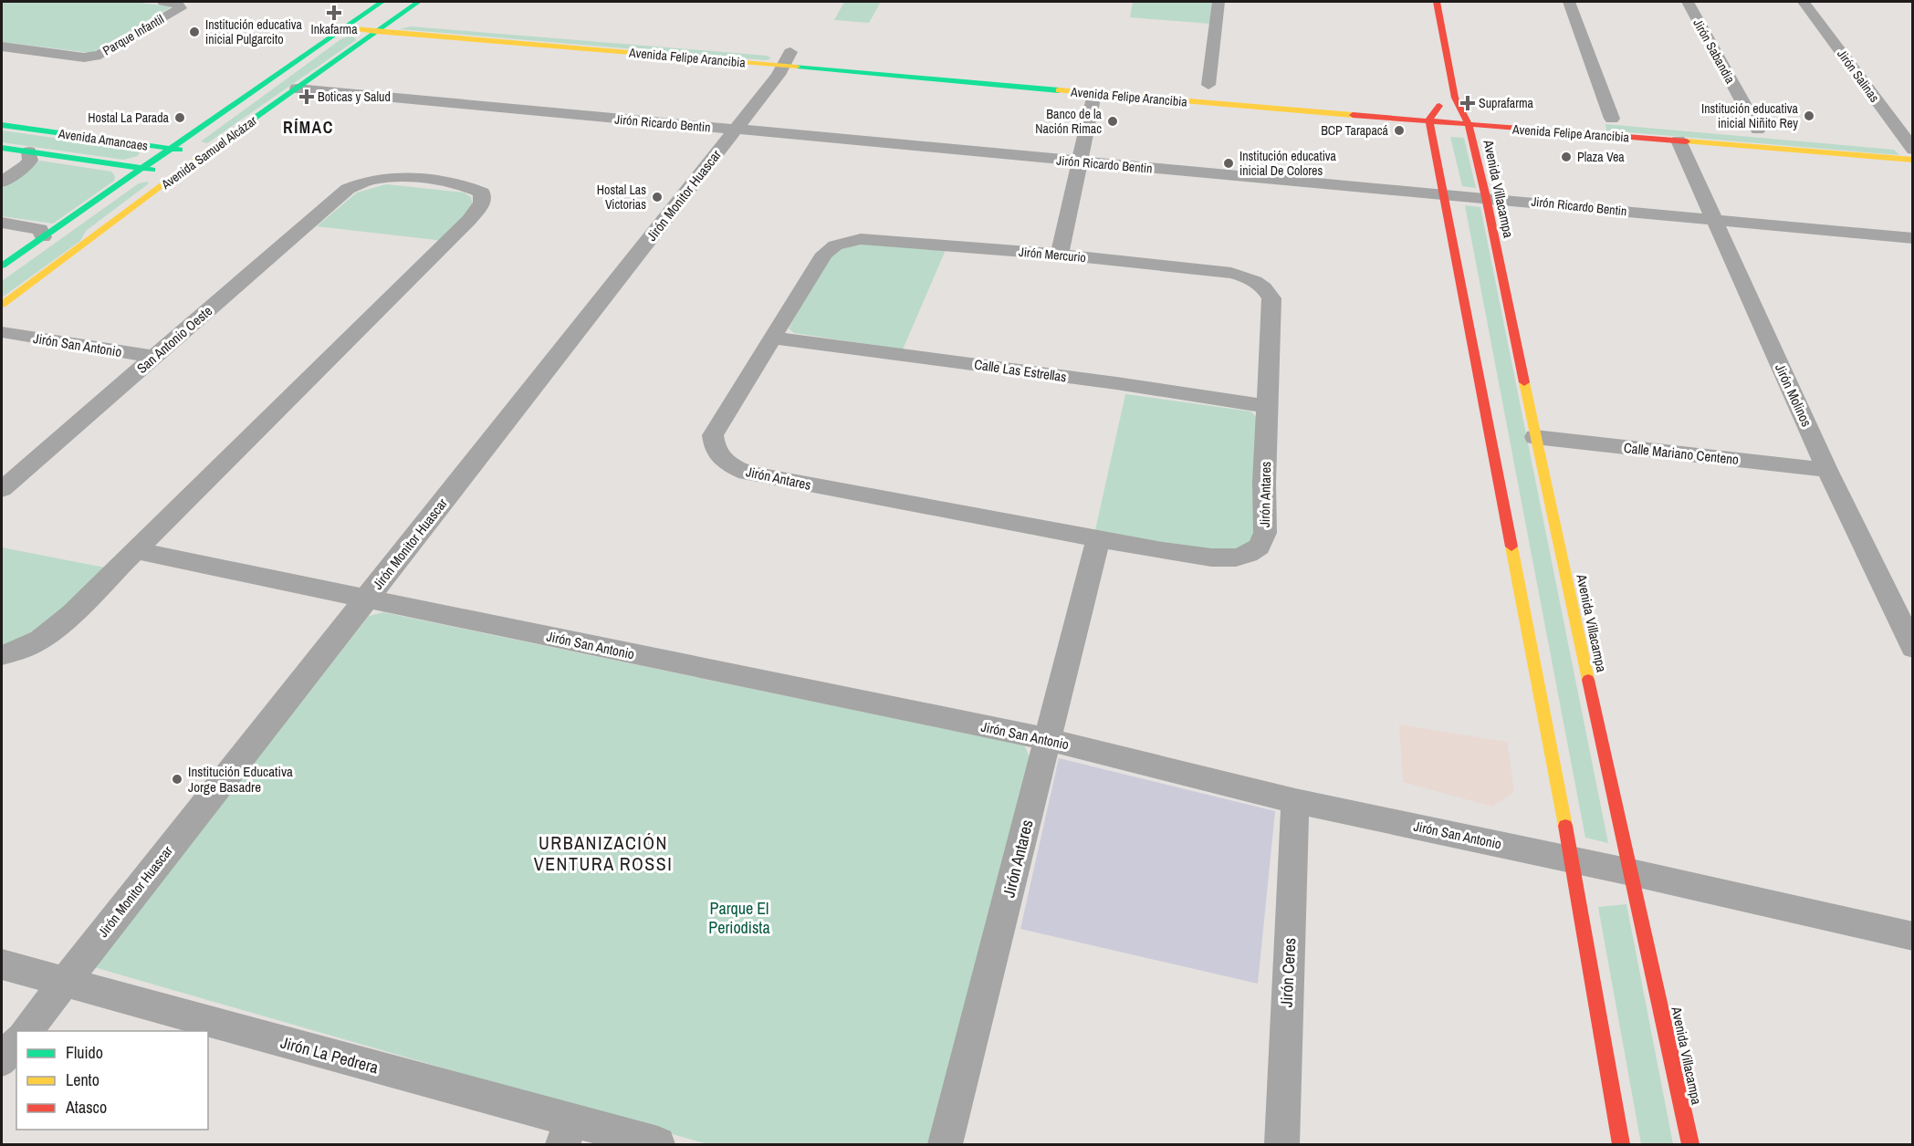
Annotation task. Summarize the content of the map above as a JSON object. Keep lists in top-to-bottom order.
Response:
{
  "streets": {
    "main road": [
      "Avenida Felipe Arancibia",
      "Avenida Amancaes",
      "Avenida Samuel Alcázar",
      "Avenida Villacampa"
    ],
    "street": [
      "Parque Infantil",
      "Jirón Sabandia",
      "Jirón Salinas",
      "Jirón Ricardo Bentin",
      "Jirón Monitor Huascar",
      "Jirón Mercurio",
      "San Antonio Oeste",
      "Jirón San Antonio",
      "Calle Las Estrellas",
      "Jirón Molinos",
      "Calle Mariano Centeno",
      "Jirón Antares",
      "Jirón Ceres",
      "Jirón La Pedrera"
    ]
  },
  "crossings": [
    ["Avenida Felipe Arancibia", "Avenida Samuel Alcázar"],
    ["Avenida Felipe Arancibia", "Avenida Villacampa"],
    ["Avenida Felipe Arancibia", "Jirón Monitor Huascar"],
    ["Avenida Felipe Arancibia", "Jirón Molinos"],
    ["Jirón Ricardo Bentin", "Avenida Samuel Alcázar"],
    ["Jirón Ricardo Bentin", "Avenida Villacampa"],
    ["Jirón Ricardo Bentin", "Jirón Monitor Huascar"],
    ["Jirón Ricardo Bentin", "Jirón Molinos"],
    ["Avenida Amancaes", "Avenida Samuel Alcázar"],
    ["Avenida Villacampa", "Jirón San Antonio"],
    ["Avenida Villacampa", "Calle Mariano Centeno"],
    ["Jirón Monitor Huascar", "Jirón San Antonio"],
    ["Jirón Monitor Huascar", "Jirón La Pedrera"],
    ["Jirón Mercurio", "Jirón Antares"],
    ["San Antonio Oeste", "Jirón San Antonio"],
    ["Jirón San Antonio", "Jirón Antares"],
    ["Jirón San Antonio", "Jirón Ceres"],
    ["Calle Las Estrellas", "Jirón Antares"],
    ["Jirón Molinos", "Calle Mariano Centeno"]
  ],
  "districts": ["RÍMAC", "URBANIZACIÓN VENTURA ROSSI"],
  "parks": ["Parque El Periodista"],
  "places": {
    "health": ["Inkafarma", "Boticas y Salud", "Suprafarma"],
    "other": [
      "Institución educativa inicial Pulgarcito",
      "Institución educativa inicial Niñito Rey",
      "Hostal La Parada",
      "Banco de la Nación Rimac",
      "BCP Tarapacá",
      "Plaza Vea",
      "Institución educativa inicial De Colores",
      "Hostal Las Victorias",
      "Institución Educativa Jorge Basadre"
    ]
  },
  "legend": ["Fluido", "Lento", "Atasco"]
}
